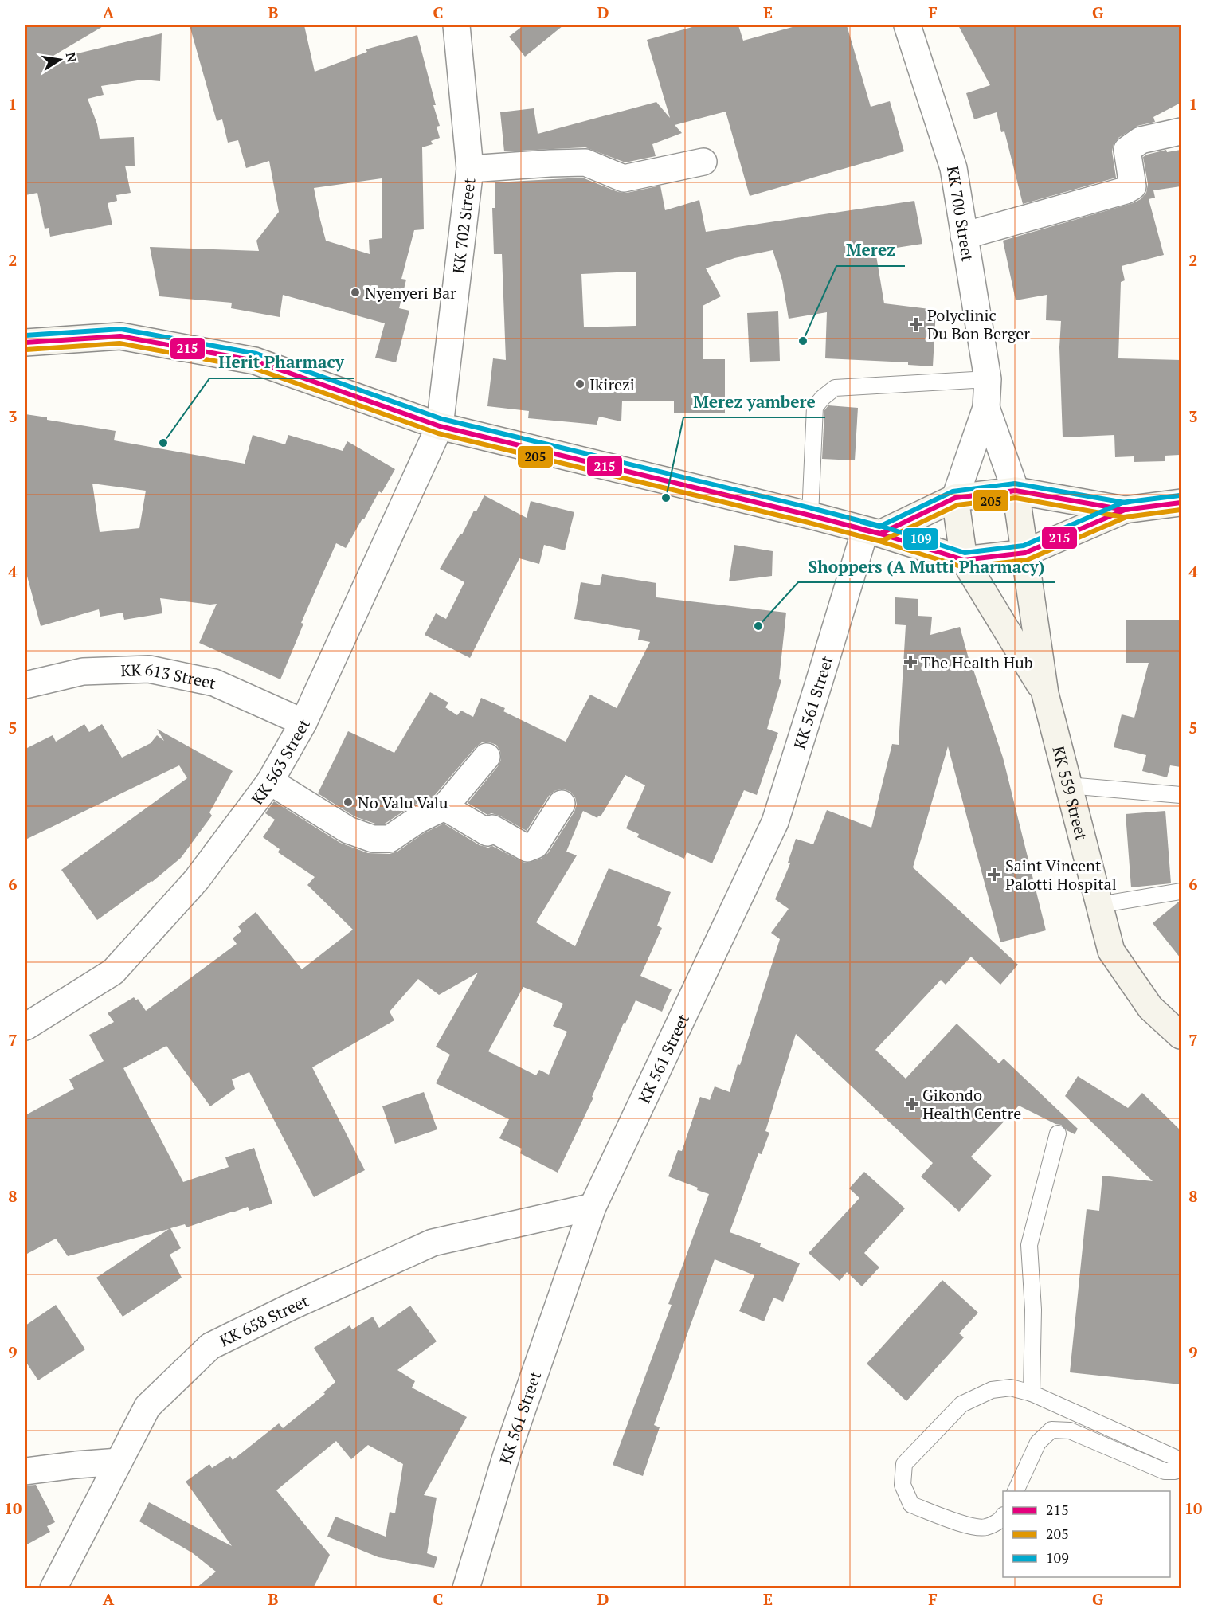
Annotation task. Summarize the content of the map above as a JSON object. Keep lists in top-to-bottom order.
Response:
{
  "streets": {
    "main road": ["KK 559 Street"],
    "street": [
      "KK 700 Street",
      "KK 702 Street",
      "KK 613 Street",
      "KK 561 Street",
      "KK 563 Street",
      "KK 658 Street"
    ]
  },
  "crossings": [
    ["KK 700 Street", "KK 559 Street"],
    ["KK 702 Street", "KK 563 Street"],
    ["KK 613 Street", "KK 563 Street"],
    ["KK 561 Street", "KK 658 Street"]
  ],
  "places": {
    "other": [
      "Nyenyeri Bar",
      "Merez",
      "Ikirezi",
      "Herit Pharmacy",
      "Merez yambere",
      "Shoppers (A Mutti Pharmacy)",
      "No Valu Valu"
    ],
    "health": [
      "Polyclinic Du Bon Berger",
      "The Health Hub",
      "Saint Vincent Palotti Hospital",
      "Gikondo Health Centre"
    ]
  },
  "lines": ["transit line 109", "transit line 215", "transit line 205"],
  "legend": ["215", "205", "109"],
  "north": "right",
  "grid": {
    "columns": [
      "A",
      "B",
      "C",
      "D",
      "E",
      "F",
      "G"
    ],
    "rows": [
      "1",
      "2",
      "3",
      "4",
      "5",
      "6",
      "7",
      "8",
      "9",
      "10"
    ]
  }
}
